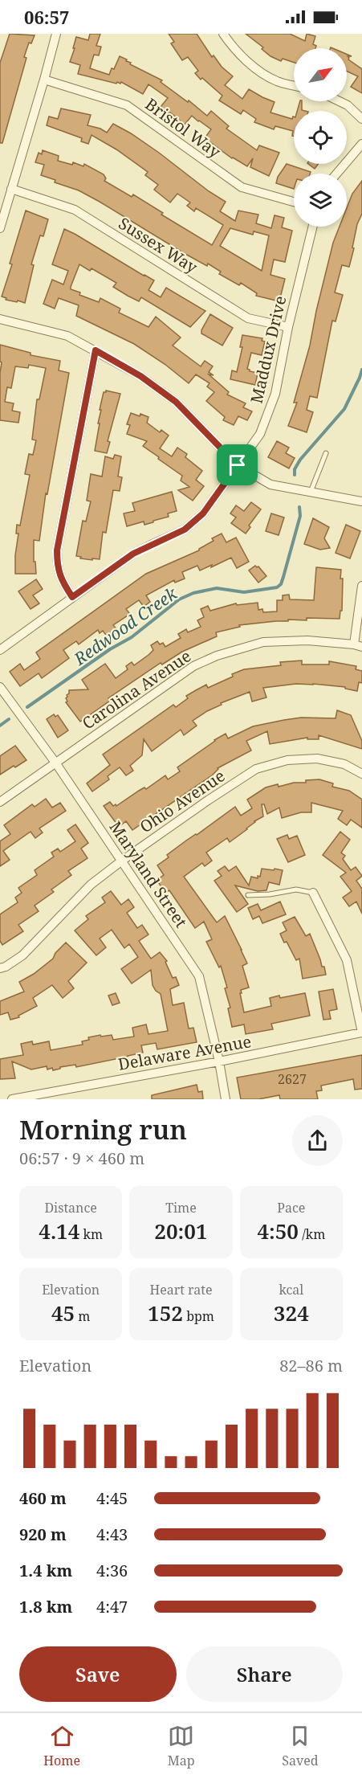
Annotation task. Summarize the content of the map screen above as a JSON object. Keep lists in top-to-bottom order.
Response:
{
  "streets": {
    "street": [
      "Bristol Way",
      "Sussex Way",
      "Maddux Drive",
      "Carolina Avenue",
      "Ohio Avenue",
      "Maryland Street",
      "Delaware Avenue"
    ]
  },
  "crossings": [
    ["Sussex Way", "Maddux Drive"],
    ["Carolina Avenue", "Maryland Street"],
    ["Ohio Avenue", "Maryland Street"],
    ["Maryland Street", "Delaware Avenue"]
  ],
  "water": ["Redwood Creek"],
  "house_numbers": ["2627"],
  "north": "top right",
  "page": {
    "status": "06:57",
    "heading": ["Morning run", "06:57 · 9 × 460 m"],
    "stats": [
      ["Distance", "4.14 km"],
      ["Time", "20:01"],
      ["Pace", "4:50 /km"],
      ["Elevation", "45 m"],
      ["Heart rate", "152 bpm"],
      ["kcal", "324"]
    ],
    "chart": ["Elevation", "82–86 m"],
    "list": [
      {
        "name": "460 m",
        "note": "4:45"
      },
      {
        "name": "920 m",
        "note": "4:43"
      },
      {
        "name": "1.4 km",
        "note": "4:36"
      },
      {
        "name": "1.8 km",
        "note": "4:47"
      }
    ],
    "buttons": ["Save", "Share"],
    "tabs": ["Home", "Map", "Saved"]
  }
}
